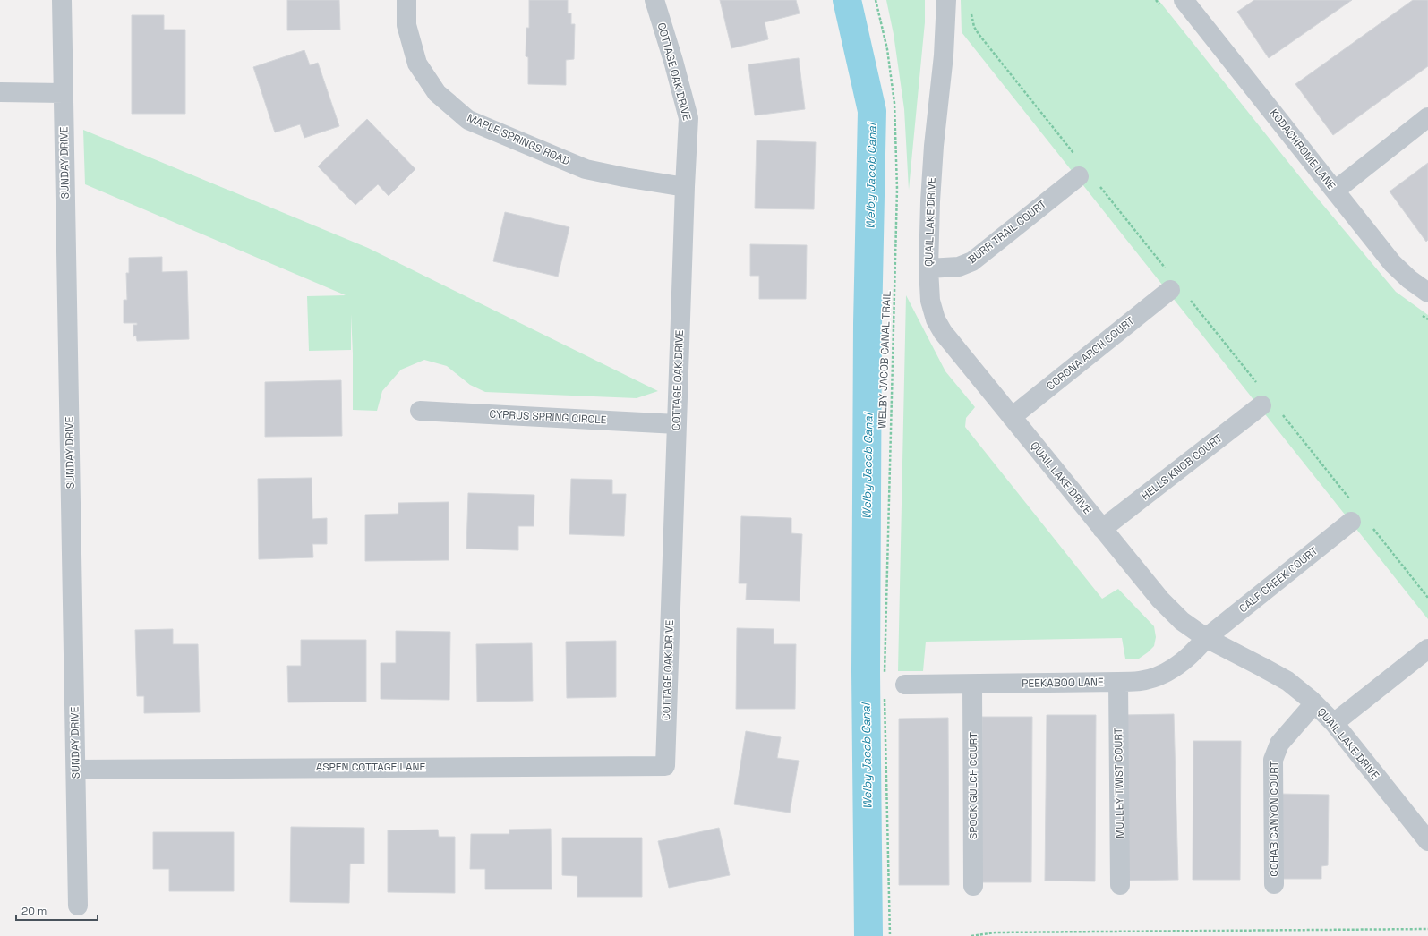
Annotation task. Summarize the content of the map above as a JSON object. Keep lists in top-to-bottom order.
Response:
{
  "streets": {
    "street": [
      "COTTAGE OAK DRIVE",
      "MAPLE SPRINGS ROAD",
      "KODACHROME LANE",
      "SUNDAY DRIVE",
      "QUAIL LAKE DRIVE",
      "BURR TRAIL COURT",
      "CORONA ARCH COURT",
      "CYPRUS SPRING CIRCLE",
      "HELLS KNOB COURT",
      "CALF CREEK COURT",
      "PEEKABOO LANE",
      "ASPEN COTTAGE LANE",
      "MULLEY TWIST COURT",
      "SPOOK GULCH COURT",
      "COHAB CANYON COURT"
    ],
    "path": ["WELBY JACOB CANAL TRAIL"]
  },
  "crossings": [
    ["COTTAGE OAK DRIVE", "MAPLE SPRINGS ROAD"],
    ["COTTAGE OAK DRIVE", "CYPRUS SPRING CIRCLE"],
    ["COTTAGE OAK DRIVE", "ASPEN COTTAGE LANE"],
    ["SUNDAY DRIVE", "ASPEN COTTAGE LANE"],
    ["QUAIL LAKE DRIVE", "BURR TRAIL COURT"],
    ["QUAIL LAKE DRIVE", "CORONA ARCH COURT"],
    ["QUAIL LAKE DRIVE", "HELLS KNOB COURT"],
    ["QUAIL LAKE DRIVE", "CALF CREEK COURT"],
    ["QUAIL LAKE DRIVE", "PEEKABOO LANE"],
    ["QUAIL LAKE DRIVE", "COHAB CANYON COURT"],
    ["CALF CREEK COURT", "PEEKABOO LANE"],
    ["PEEKABOO LANE", "MULLEY TWIST COURT"],
    ["PEEKABOO LANE", "SPOOK GULCH COURT"]
  ],
  "water": ["Welby Jacob Canal"],
  "scale_bar": "20 m"
}
